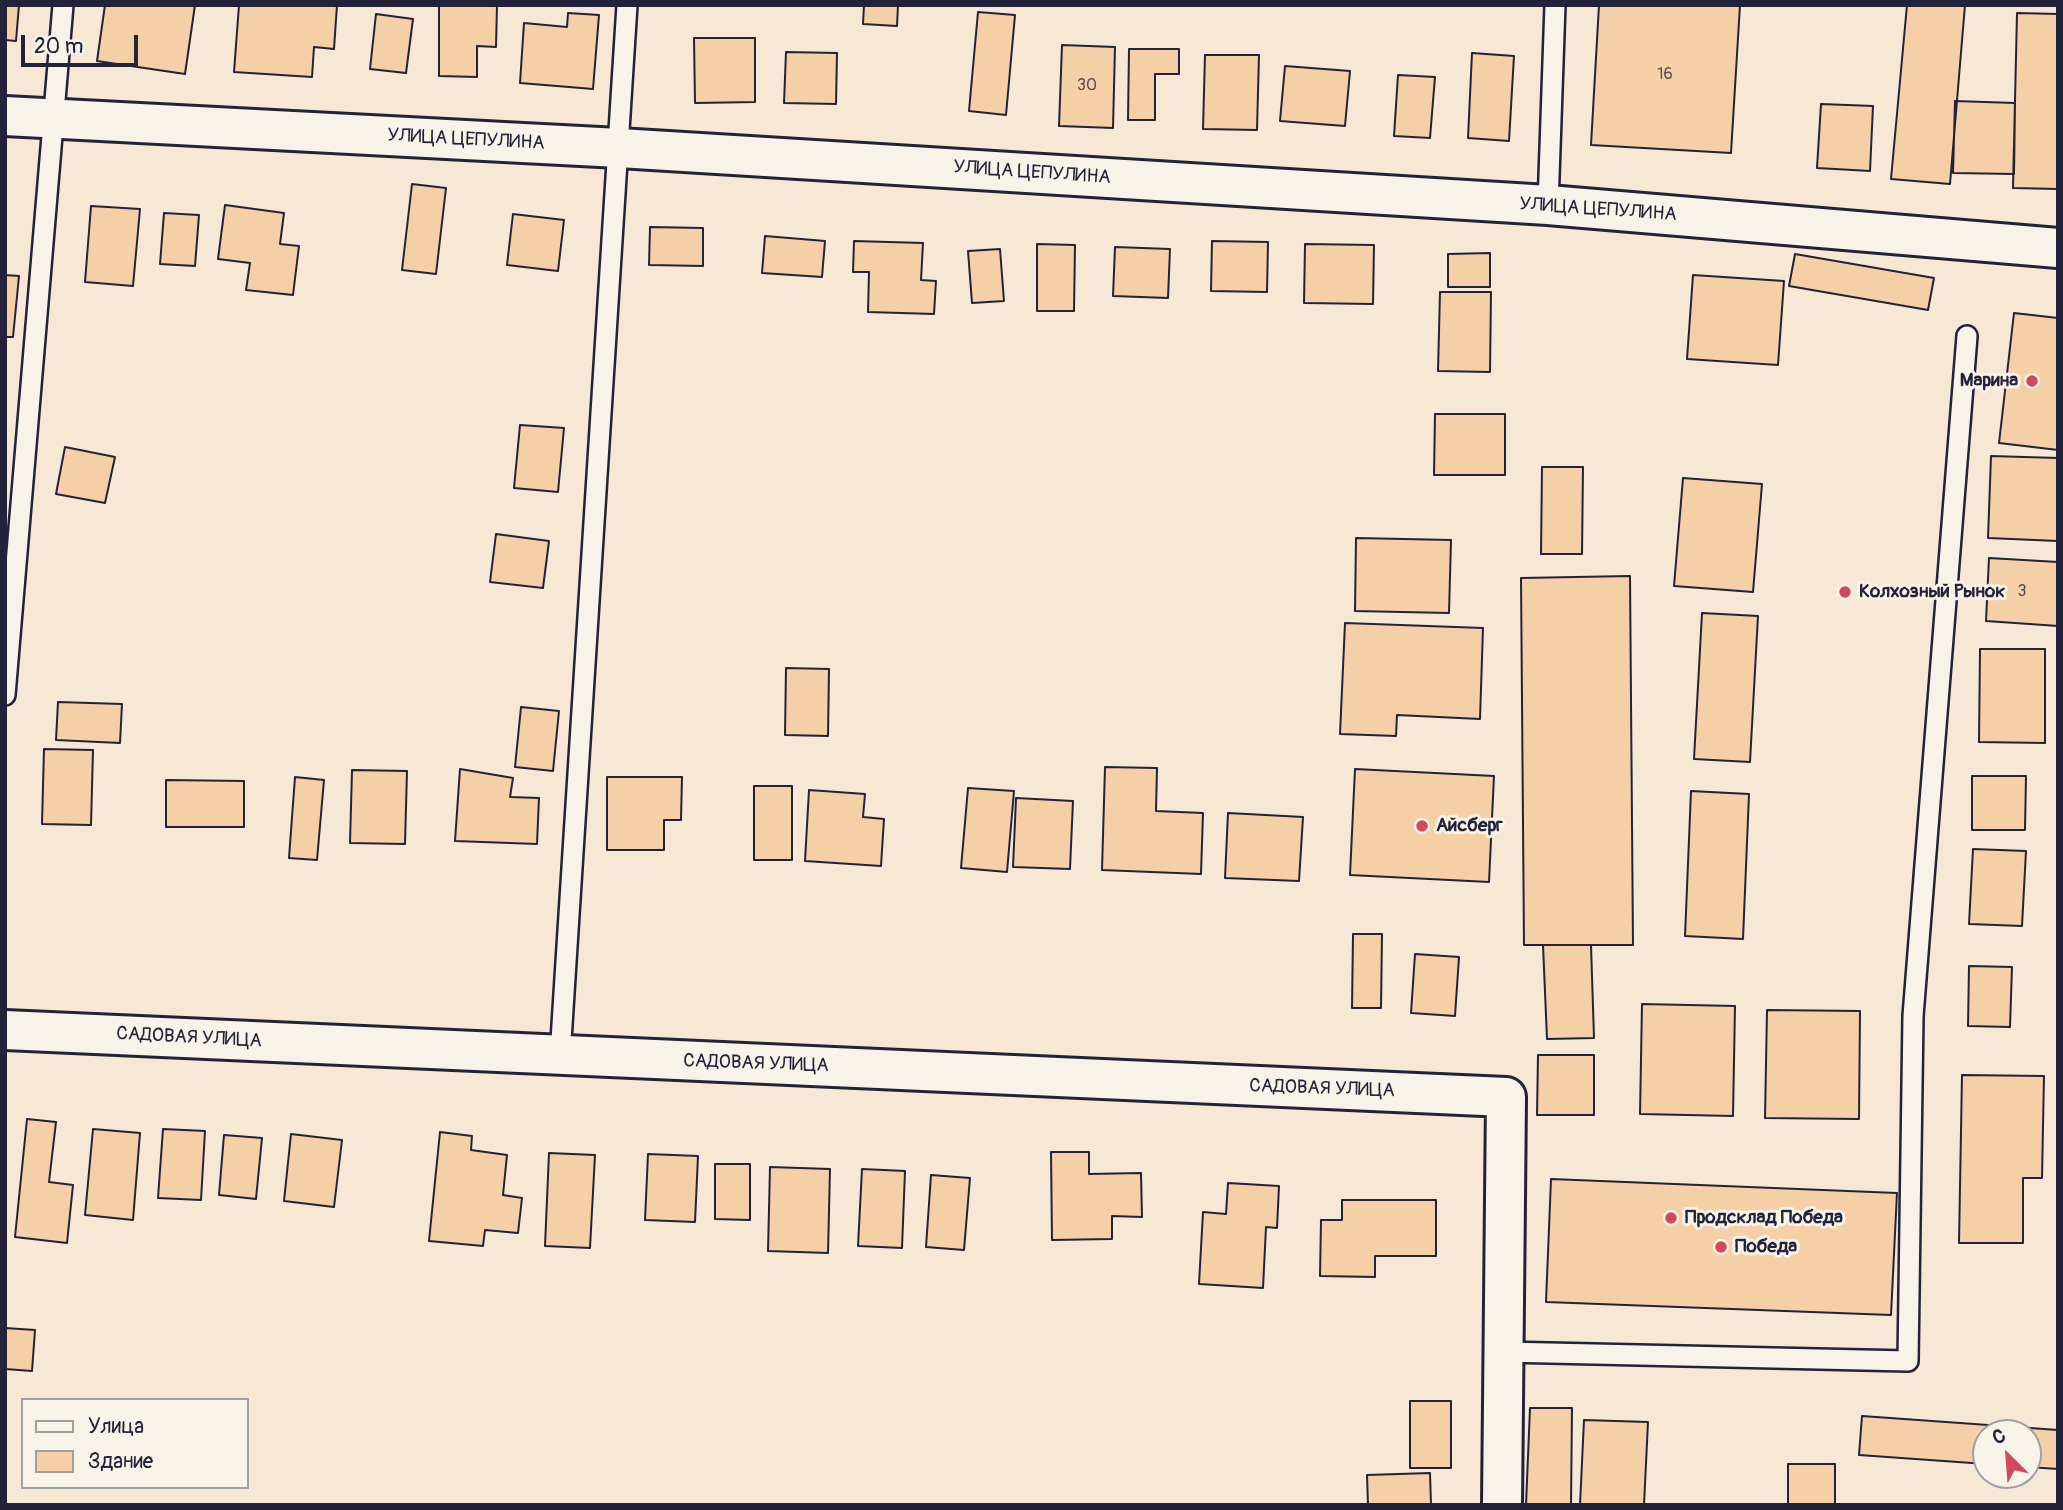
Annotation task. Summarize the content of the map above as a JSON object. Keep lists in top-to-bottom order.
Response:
{
  "streets": {
    "street": ["УЛИЦА ЦЕПУЛИНА", "САДОВАЯ УЛИЦА"]
  },
  "places": [
    "Марина",
    "Колхозный Рынок",
    "Айсберг",
    "Продсклад Победа",
    "Победа"
  ],
  "house_numbers": ["16", "30", "3"],
  "legend": ["Улица", "Здание"],
  "scale_bar": "20 m",
  "north": "top left"
}
